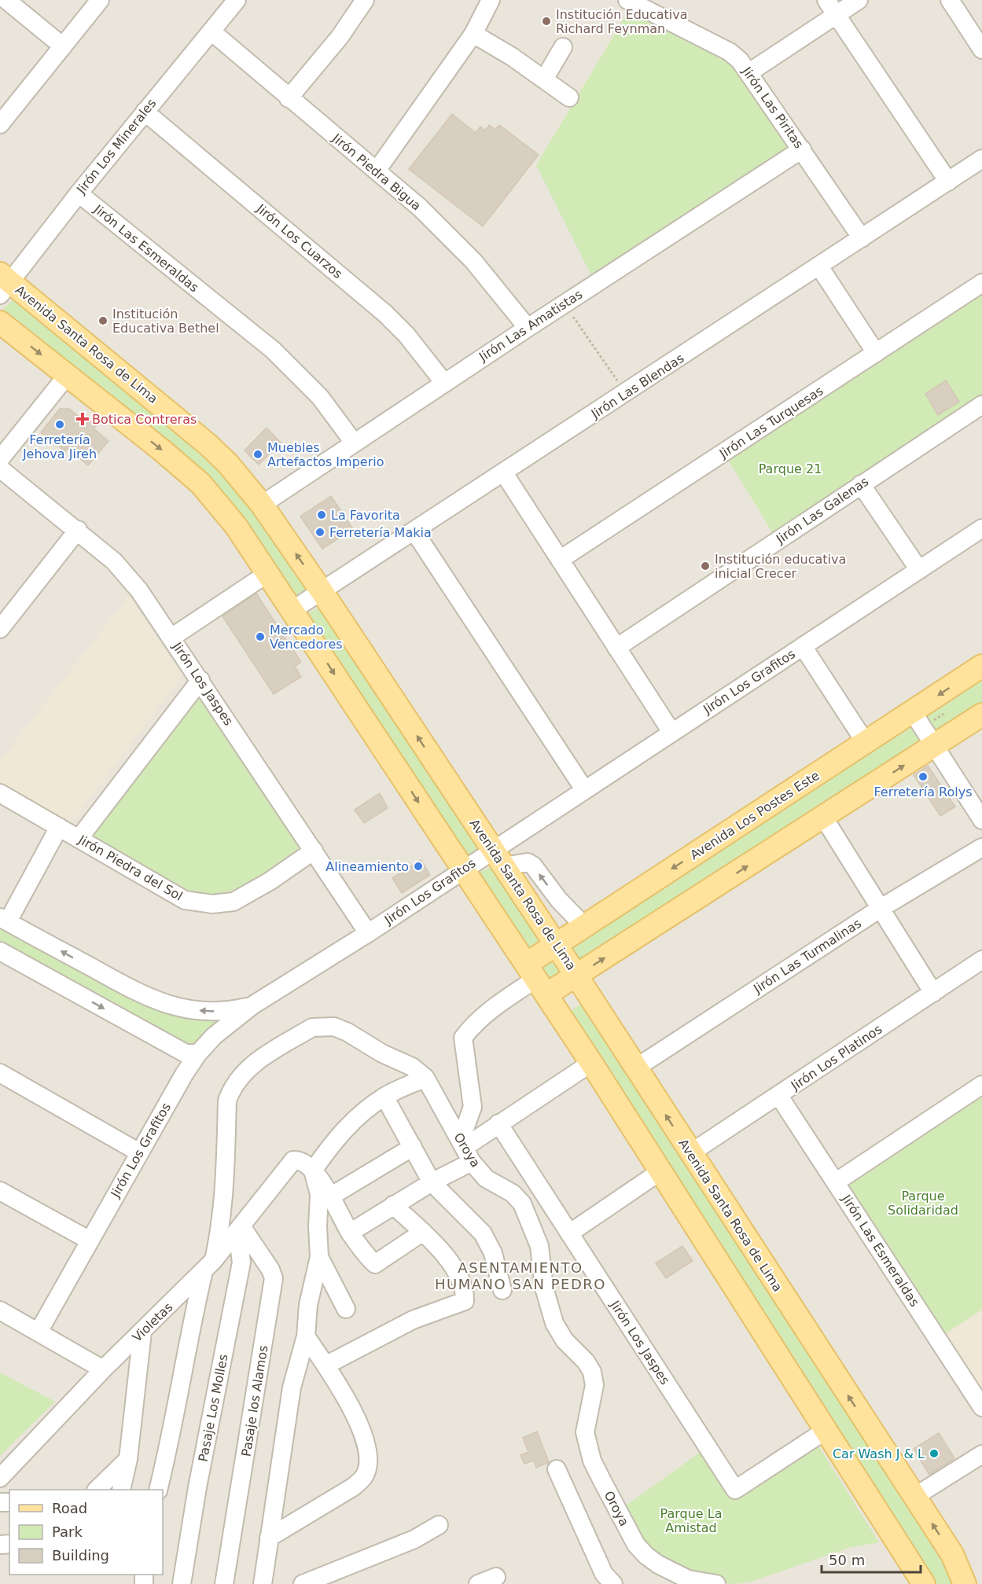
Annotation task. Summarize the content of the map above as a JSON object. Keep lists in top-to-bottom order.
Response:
{
  "streets": {
    "main road": ["Avenida Santa Rosa de Lima", "Avenida Los Postes Este"],
    "street": [
      "Jirón Las Piritas",
      "Jirón Los Minerales",
      "Jirón Piedra Bigua",
      "Jirón Los Cuarzos",
      "Jirón Las Esmeraldas",
      "Jirón Las Amatistas",
      "Jirón Las Blendas",
      "Jirón Las Turquesas",
      "Jirón Las Galenas",
      "Jirón Los Grafitos",
      "Jirón Los Jaspes",
      "Jirón Piedra del Sol",
      "Jirón Las Turmalinas",
      "Jirón Los Platinos",
      "Oroya",
      "Violetas",
      "Pasaje los Alamos",
      "Pasaje Los Molles"
    ]
  },
  "crossings": [
    ["Jirón Las Piritas", "Jirón Las Amatistas"],
    ["Jirón Las Piritas", "Jirón Las Blendas"],
    ["Jirón Los Minerales", "Jirón Piedra Bigua"],
    ["Jirón Los Minerales", "Jirón Los Cuarzos"],
    ["Jirón Los Minerales", "Jirón Las Esmeraldas"],
    ["Jirón Los Minerales", "Avenida Santa Rosa de Lima"],
    ["Jirón Piedra Bigua", "Jirón Las Amatistas"],
    ["Jirón Los Cuarzos", "Jirón Las Amatistas"],
    ["Jirón Las Esmeraldas", "Jirón Las Amatistas"],
    ["Jirón Las Esmeraldas", "Jirón Los Platinos"],
    ["Jirón Las Amatistas", "Avenida Santa Rosa de Lima"],
    ["Avenida Santa Rosa de Lima", "Jirón Las Blendas"],
    ["Avenida Santa Rosa de Lima", "Jirón Los Grafitos"],
    ["Avenida Santa Rosa de Lima", "Avenida Los Postes Este"],
    ["Avenida Santa Rosa de Lima", "Jirón Las Turmalinas"],
    ["Avenida Santa Rosa de Lima", "Jirón Los Platinos"],
    ["Jirón Los Grafitos", "Jirón Los Jaspes"],
    ["Jirón Los Jaspes", "Jirón Piedra del Sol"],
    ["Oroya", "Violetas"],
    ["Violetas", "Pasaje los Alamos"],
    ["Violetas", "Pasaje Los Molles"],
    ["Pasaje los Alamos", "Pasaje Los Molles"]
  ],
  "districts": ["ASENTAMIENTO HUMANO SAN PEDRO"],
  "parks": ["Parque 21", "Parque Solidaridad", "Parque La Amistad"],
  "places": {
    "other": [
      "Institución Educativa Richard Feynman",
      "Institución Educativa Bethel",
      "Ferretería Jehova Jireh",
      "Muebles Artefactos Imperio",
      "La Favorita",
      "Ferretería Makia",
      "Institución educativa inicial Crecer",
      "Mercado Vencedores",
      "Ferretería Rolys",
      "Alineamiento",
      "Car Wash J & L"
    ],
    "health": ["Botica Contreras"]
  },
  "legend": ["Road", "Park", "Building"],
  "scale_bar": "50 m"
}
